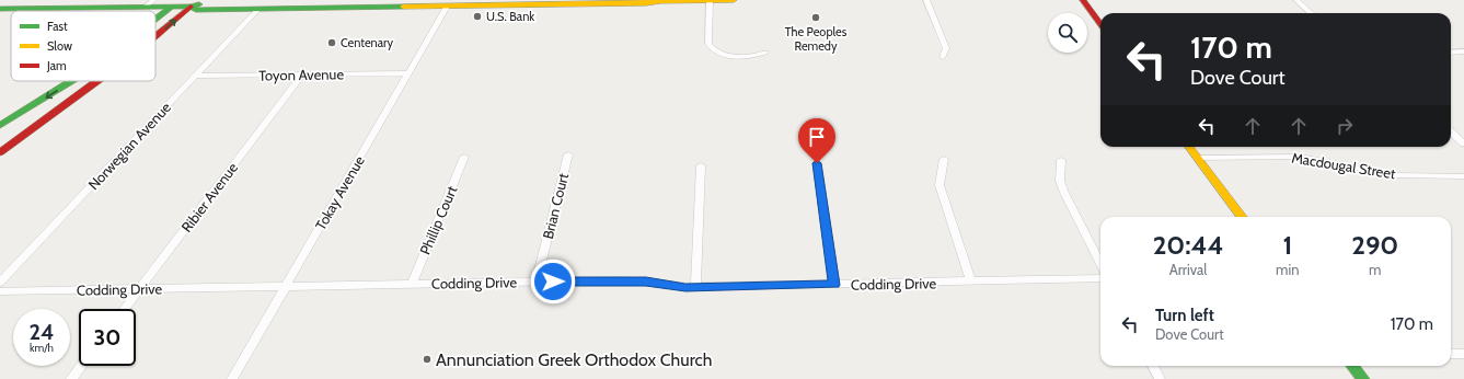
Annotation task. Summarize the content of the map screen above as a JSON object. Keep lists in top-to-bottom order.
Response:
{
  "streets": {
    "street": [
      "Toyon Avenue",
      "Norwegian Avenue",
      "Macdougal Street",
      "Tokay Avenue",
      "Ribier Avenue",
      "Brian Court",
      "Phillip Court",
      "Codding Drive"
    ]
  },
  "crossings": [
    ["Toyon Avenue", "Norwegian Avenue"],
    ["Toyon Avenue", "Tokay Avenue"],
    ["Toyon Avenue", "Ribier Avenue"],
    ["Tokay Avenue", "Codding Drive"],
    ["Ribier Avenue", "Codding Drive"],
    ["Brian Court", "Codding Drive"],
    ["Phillip Court", "Codding Drive"]
  ],
  "places": [
    "U.S. Bank",
    "The Peoples Remedy",
    "Centenary",
    "Annunciation Greek Orthodox Church"
  ],
  "legend": ["Fast", "Slow", "Jam"],
  "page": {
    "turn": ["170 m", "Dove Court"],
    "eta": [
      "20:44",
      "Arrival",
      "1",
      "min",
      "290",
      "m"
    ],
    "list": [
      {
        "name": "Turn left",
        "note": "Dove Court",
        "value": "170 m"
      }
    ],
    "speed": "24 km/h",
    "limit": "30"
  }
}
